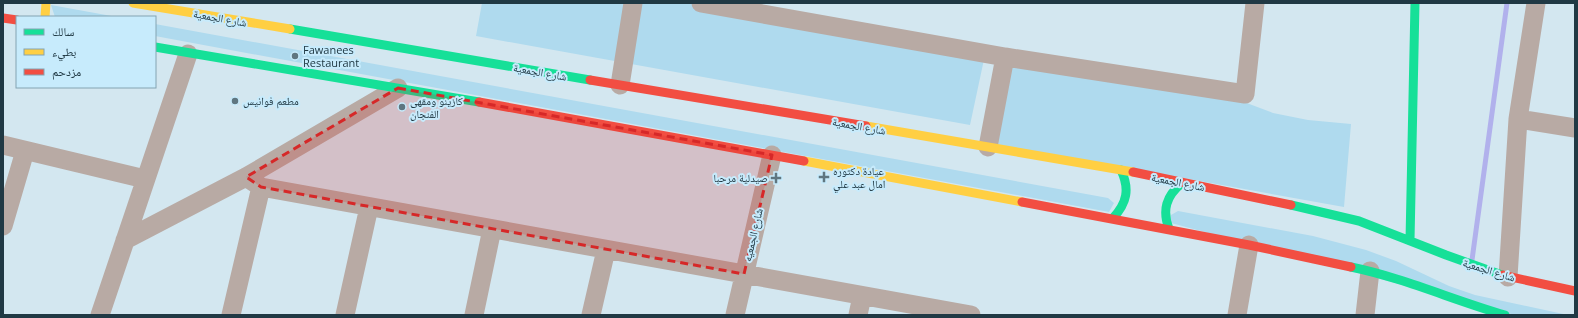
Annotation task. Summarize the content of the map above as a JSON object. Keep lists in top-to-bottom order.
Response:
{
  "streets": {
    "main road": ["شارع الجمعية"],
    "street": ["شارع الجمعيه"]
  },
  "places": {
    "other": ["Fawanees Restaurant", "مطعم فوانيس", "كازينو ومقهى الفنجان"],
    "health": ["عيادة دكتوره امال عبد علي", "صيدلية مرحبا"]
  },
  "legend": ["سالك", "بطيء", "مزدحم"]
}
